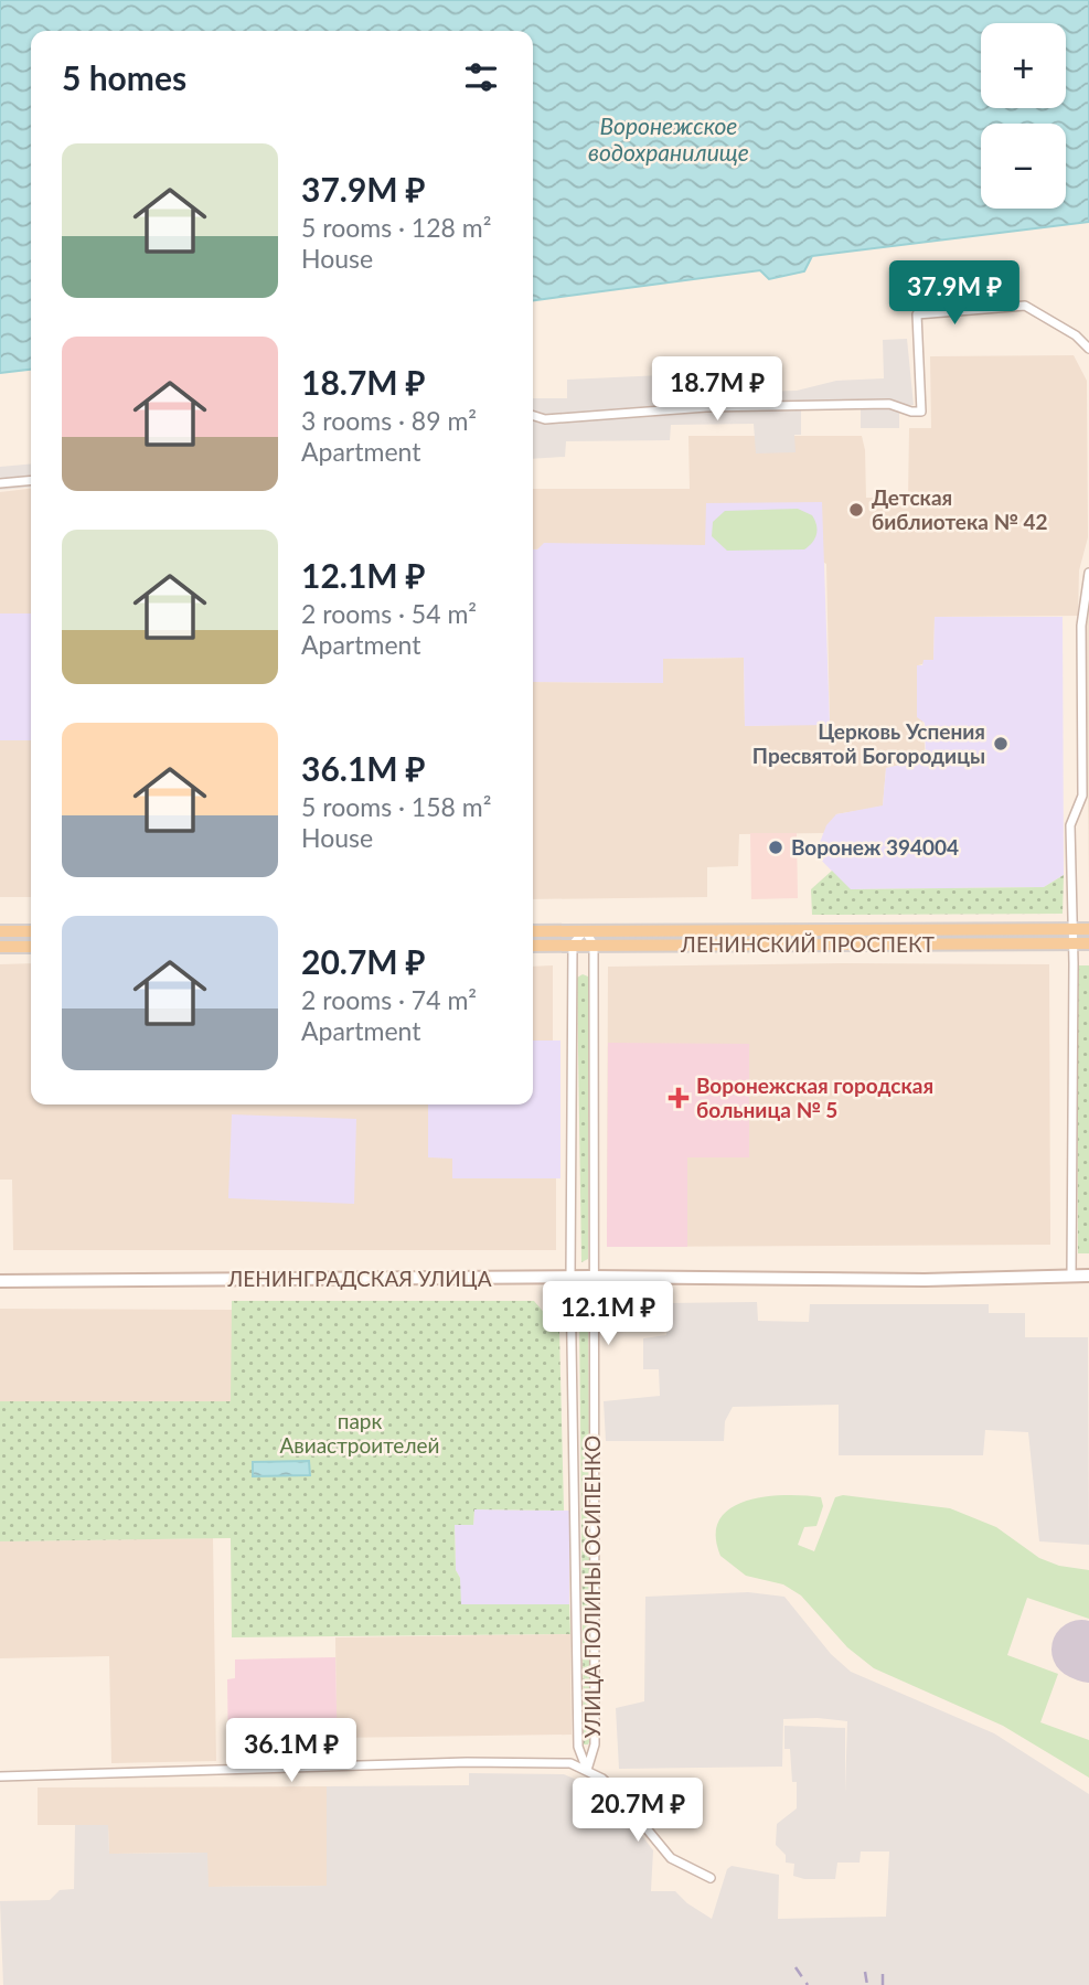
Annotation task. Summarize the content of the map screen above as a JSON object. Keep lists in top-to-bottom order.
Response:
{
  "streets": {
    "main road": ["ЛЕНИНСКИЙ ПРОСПЕКТ", "ЛЕНИНГРАДСКАЯ УЛИЦА"],
    "street": ["УЛИЦА ПОЛИНЫ ОСИПЕНКО"]
  },
  "crossings": [
    ["ЛЕНИНСКИЙ ПРОСПЕКТ", "УЛИЦА ПОЛИНЫ ОСИПЕНКО"],
    ["ЛЕНИНГРАДСКАЯ УЛИЦА", "УЛИЦА ПОЛИНЫ ОСИПЕНКО"]
  ],
  "water": ["Воронежское водохранилище"],
  "parks": ["парк Авиастроителей"],
  "places": {
    "other": ["Детская библиотека № 42", "Церковь Успения Пресвятой Богородицы", "Воронеж 394004"],
    "health": ["Воронежская городская больница № 5"]
  },
  "page": {
    "map_buttons": ["+", "−"],
    "heading": "5 homes",
    "list": [
      {
        "name": "37.9M ₽",
        "note": "5 rooms · 128 m² · House"
      },
      {
        "name": "18.7M ₽",
        "note": "3 rooms · 89 m² · Apartment"
      },
      {
        "name": "12.1M ₽",
        "note": "2 rooms · 54 m² · Apartment"
      },
      {
        "name": "36.1M ₽",
        "note": "5 rooms · 158 m² · House"
      },
      {
        "name": "20.7M ₽",
        "note": "2 rooms · 74 m² · Apartment"
      }
    ],
    "price": [
      "37.9M ₽",
      "18.7M ₽",
      "12.1M ₽",
      "36.1M ₽",
      "20.7M ₽"
    ]
  }
}
